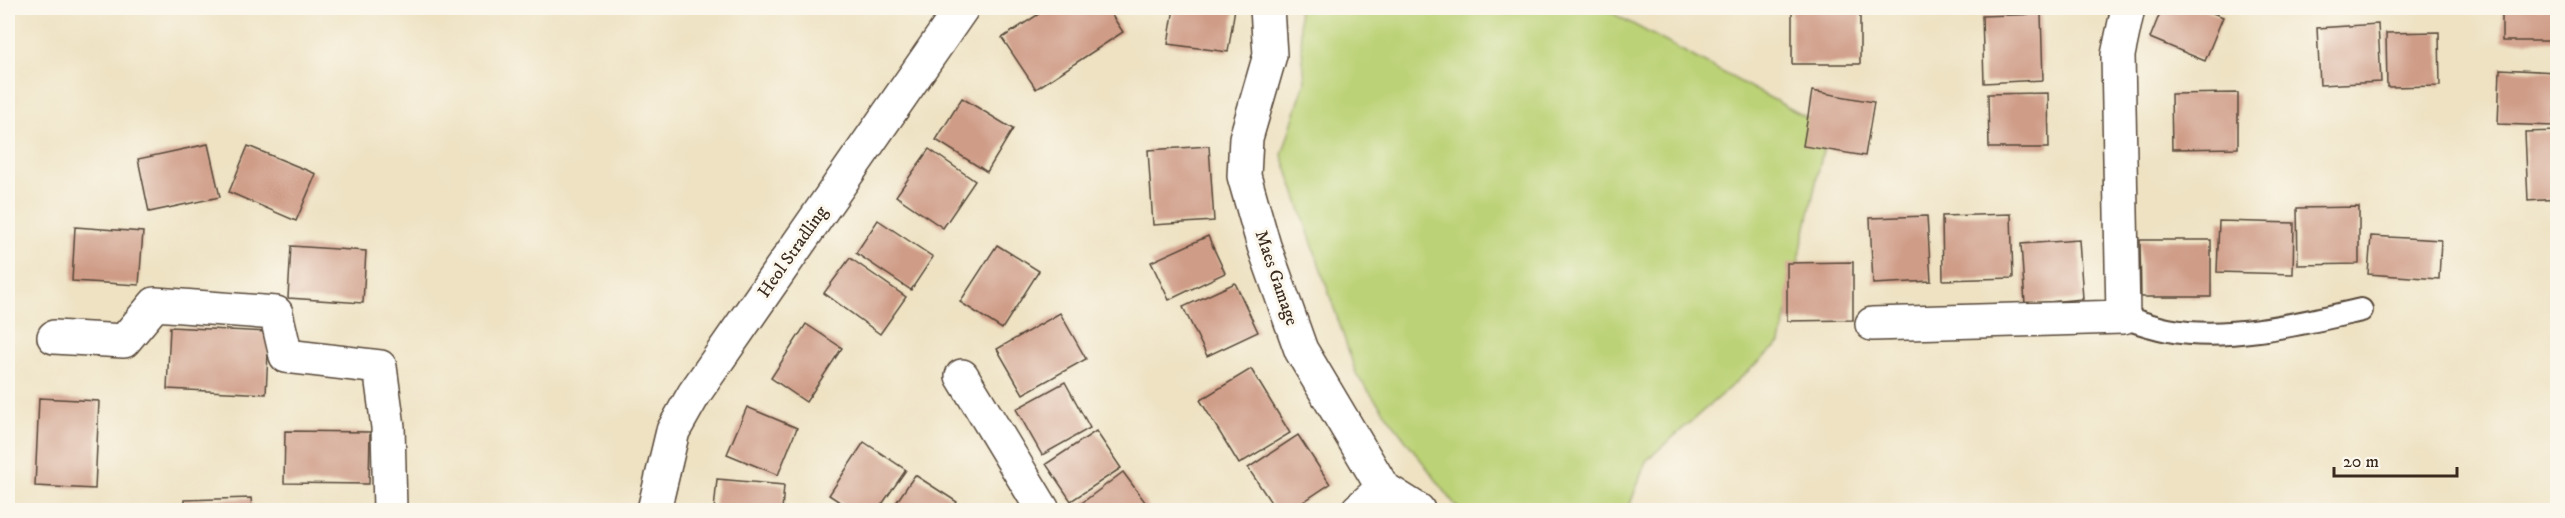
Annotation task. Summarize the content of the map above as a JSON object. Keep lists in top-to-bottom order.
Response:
{
  "streets": {
    "street": ["Heol Stradling", "Maes Gamage"]
  },
  "scale_bar": "20 m"
}
